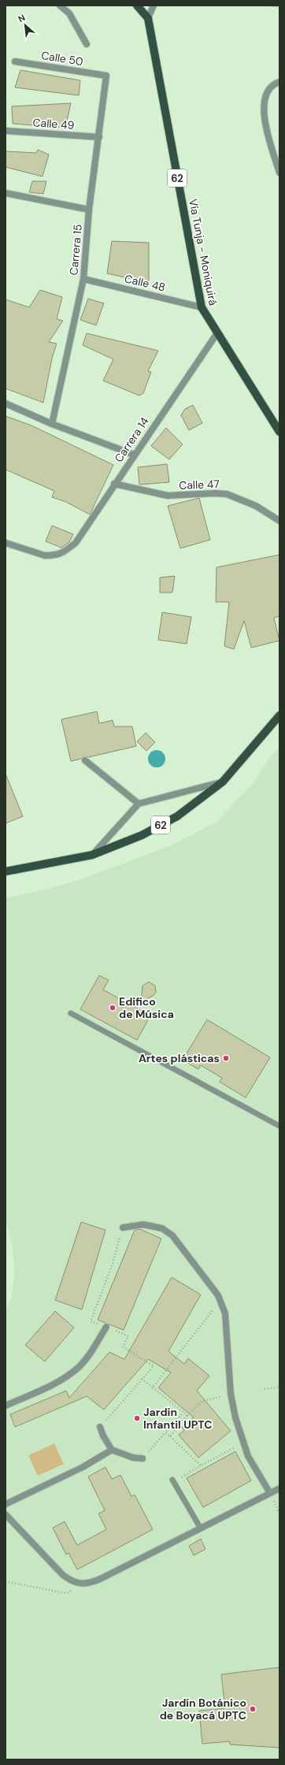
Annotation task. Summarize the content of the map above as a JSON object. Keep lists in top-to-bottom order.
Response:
{
  "streets": {
    "main road": ["62", "Vía Tunja - Moniquirá"],
    "street": [
      "Calle 50",
      "Calle 49",
      "Carrera 15",
      "Calle 48",
      "Carrera 14",
      "Calle 47"
    ]
  },
  "crossings": [
    ["Calle 50", "Carrera 15"],
    ["Calle 49", "Carrera 15"],
    ["Carrera 15", "Calle 48"],
    ["Vía Tunja - Moniquirá", "Calle 48"],
    ["Vía Tunja - Moniquirá", "Carrera 14"],
    ["Carrera 14", "Calle 47"]
  ],
  "places": [
    "Edifico de Música",
    "Artes plásticas",
    "Jardin Infantil UPTC",
    "Jardín Botánico de Boyacá UPTC"
  ],
  "north": "top left"
}
